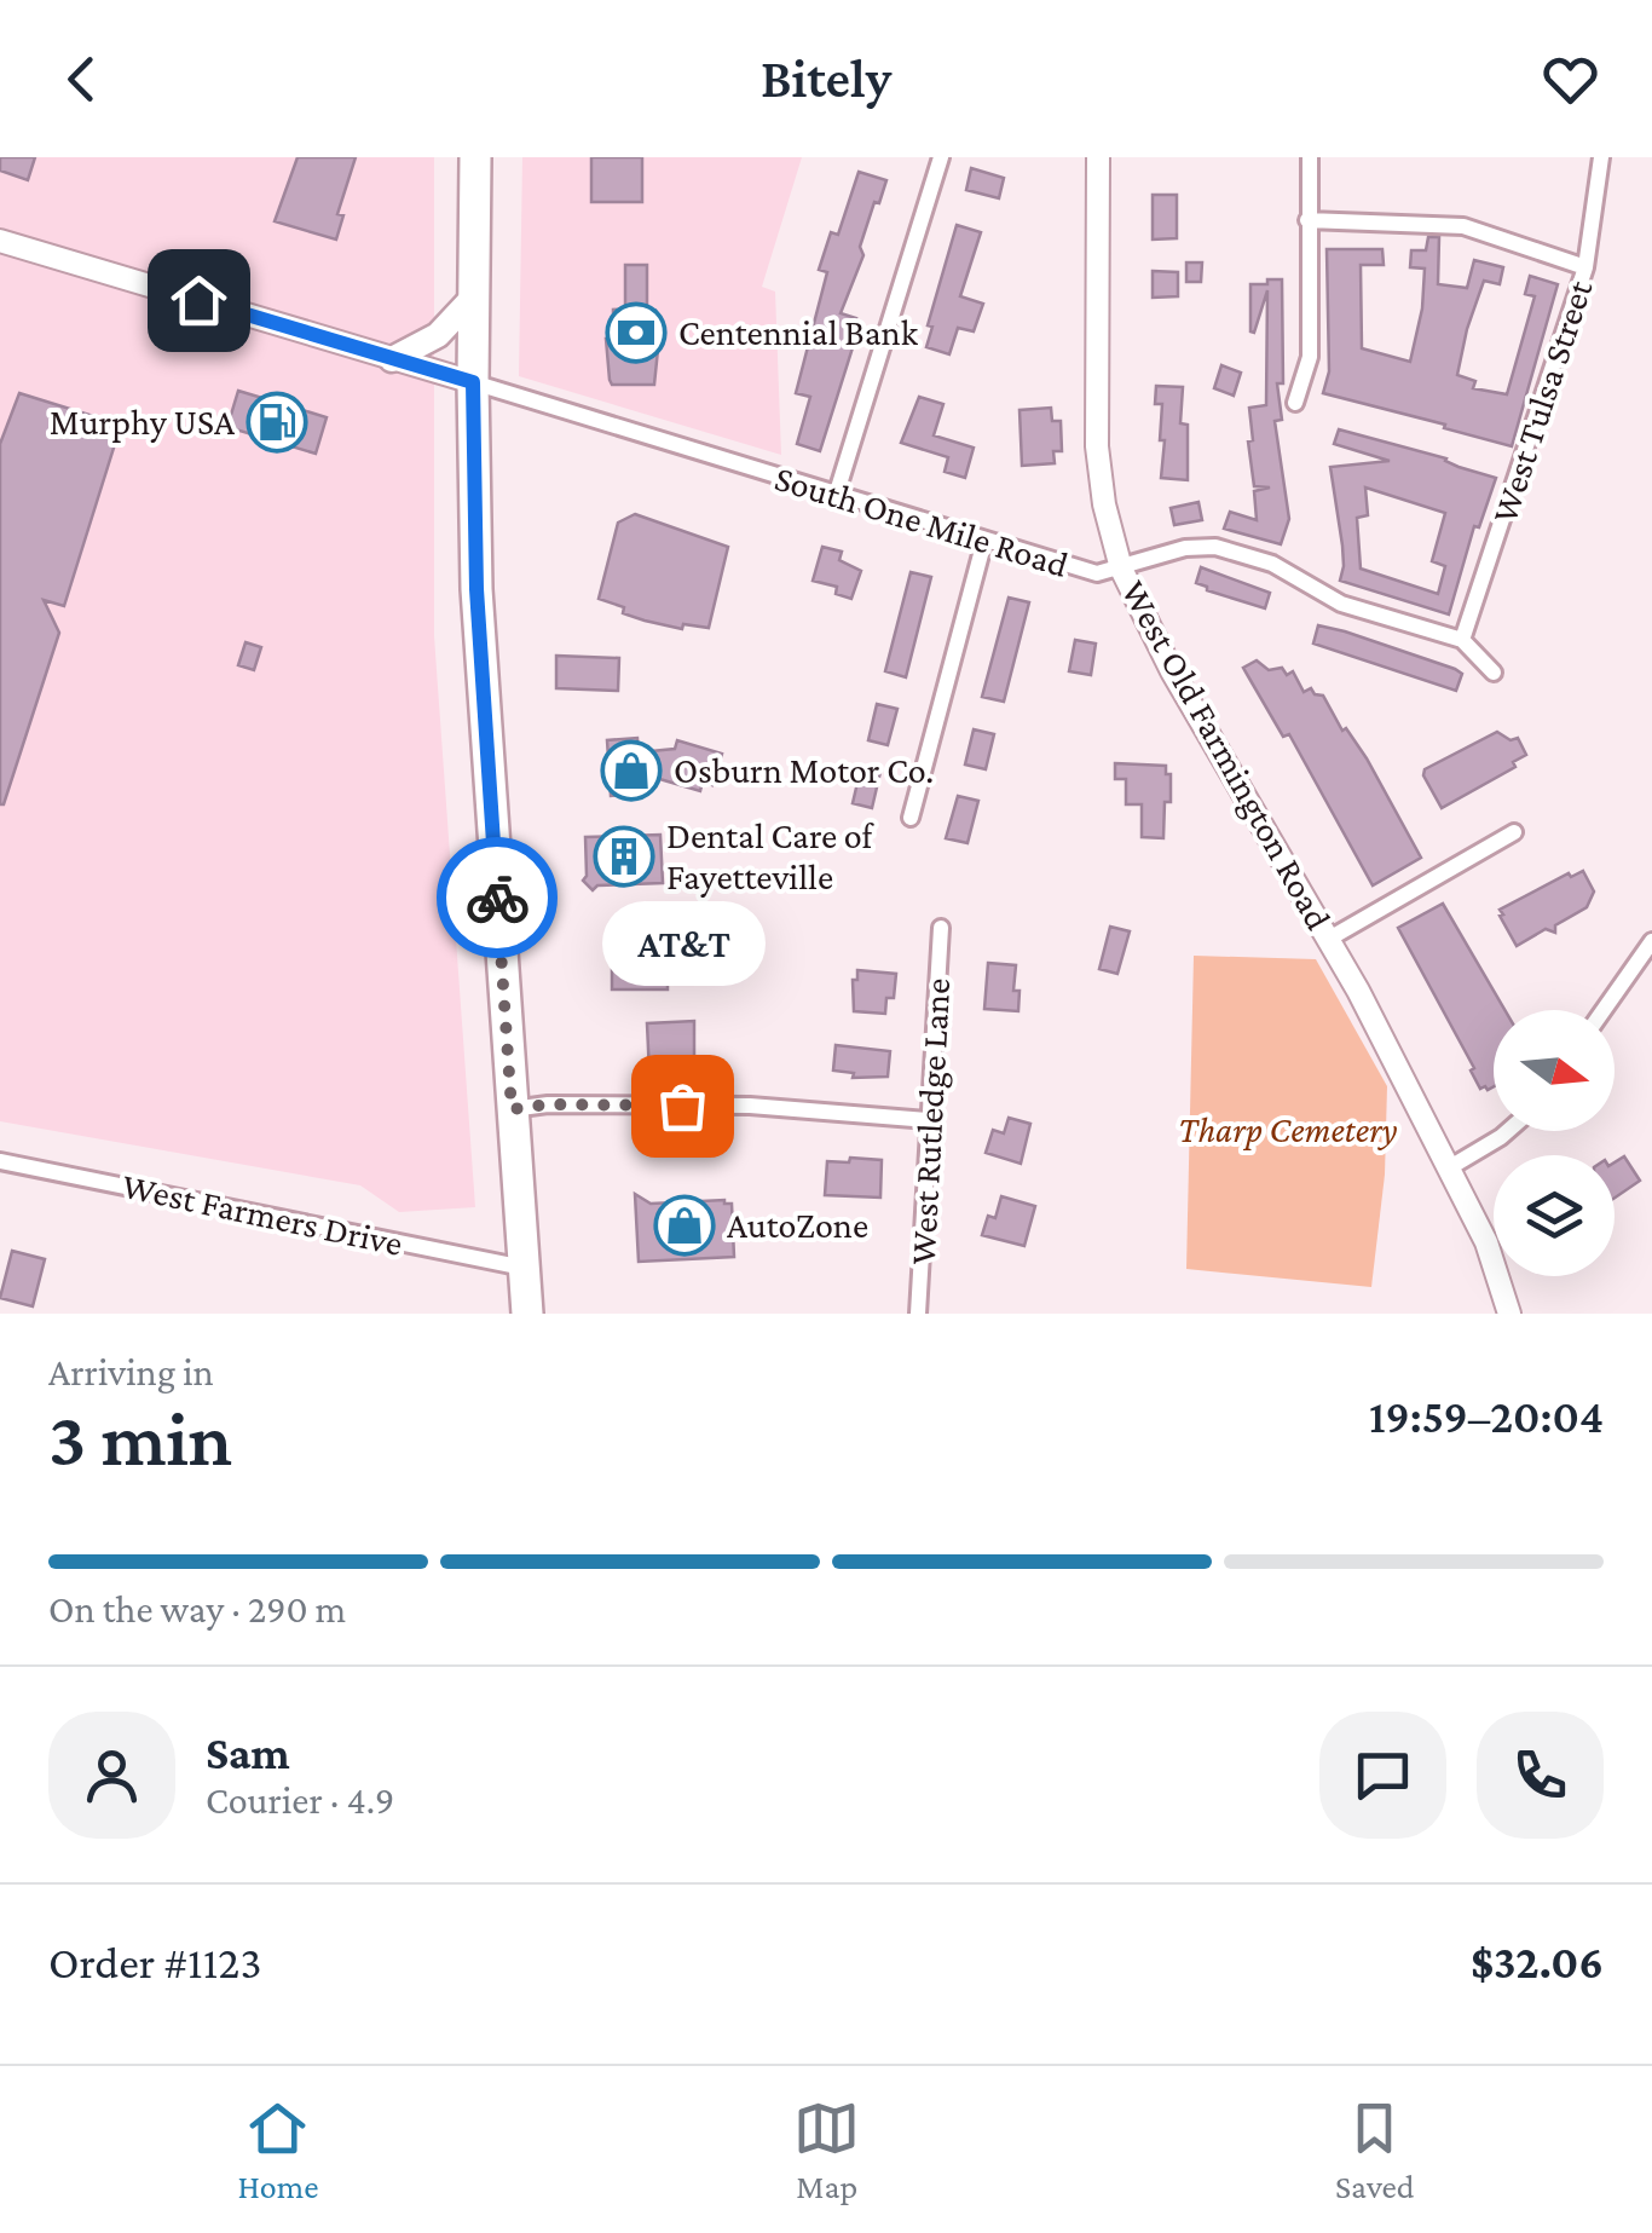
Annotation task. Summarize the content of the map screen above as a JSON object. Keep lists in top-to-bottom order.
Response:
{
  "streets": {
    "street": [
      "West Tulsa Street",
      "South One Mile Road",
      "West Old Farmington Road",
      "West Rutledge Lane",
      "West Farmers Drive"
    ]
  },
  "crossings": [
    ["West Tulsa Street", "South One Mile Road"],
    ["South One Mile Road", "West Old Farmington Road"]
  ],
  "parks": ["Tharp Cemetery"],
  "places": {
    "bank": ["Centennial Bank"],
    "fuel station": ["Murphy USA"],
    "shop": ["Osburn Motor Co.", "AutoZone"],
    "building": ["Dental Care of Fayetteville"],
    "other": ["AT&T"]
  },
  "north": "right",
  "page": {
    "header": "Bitely",
    "bubble": "AT&T",
    "heading": ["3 min", "Arriving in", "19:59–20:04"],
    "panel": [
      "Sam",
      "Courier · 4.9",
      "Order #1123",
      "$32.06"
    ],
    "bar": "On the way · 290 m",
    "tabs": ["Home", "Map", "Saved"]
  }
}
